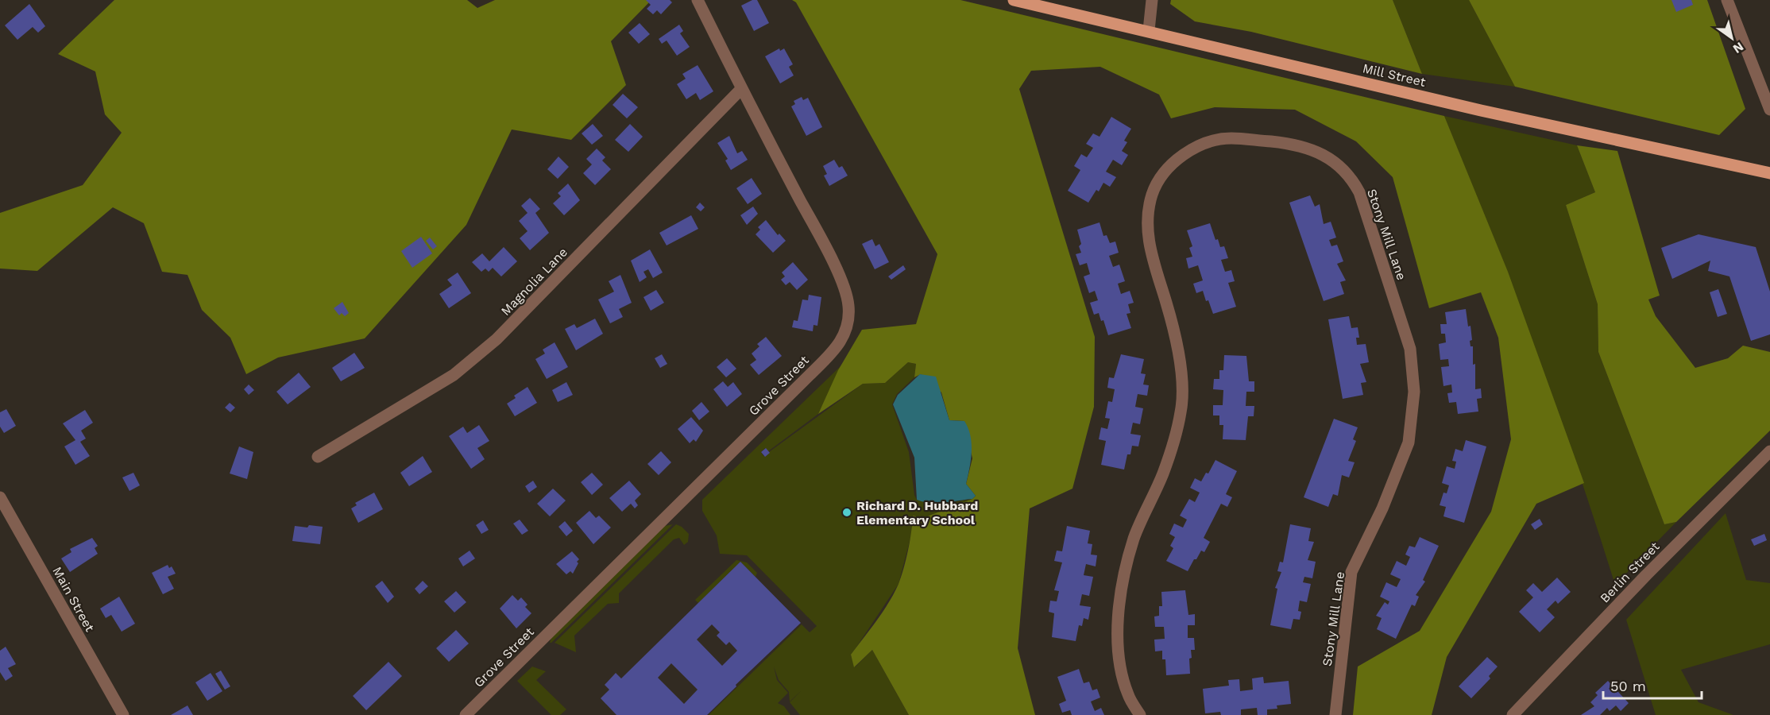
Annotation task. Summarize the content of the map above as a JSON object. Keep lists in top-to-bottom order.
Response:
{
  "streets": {
    "main road": ["Mill Street"],
    "street": [
      "Stony Mill Lane",
      "Magnolia Lane",
      "Grove Street",
      "Berlin Street",
      "Main Street"
    ]
  },
  "crossings": [
    ["Magnolia Lane", "Grove Street"]
  ],
  "places": ["Richard D. Hubbard Elementary School"],
  "scale_bar": "50 m",
  "north": "bottom right"
}
